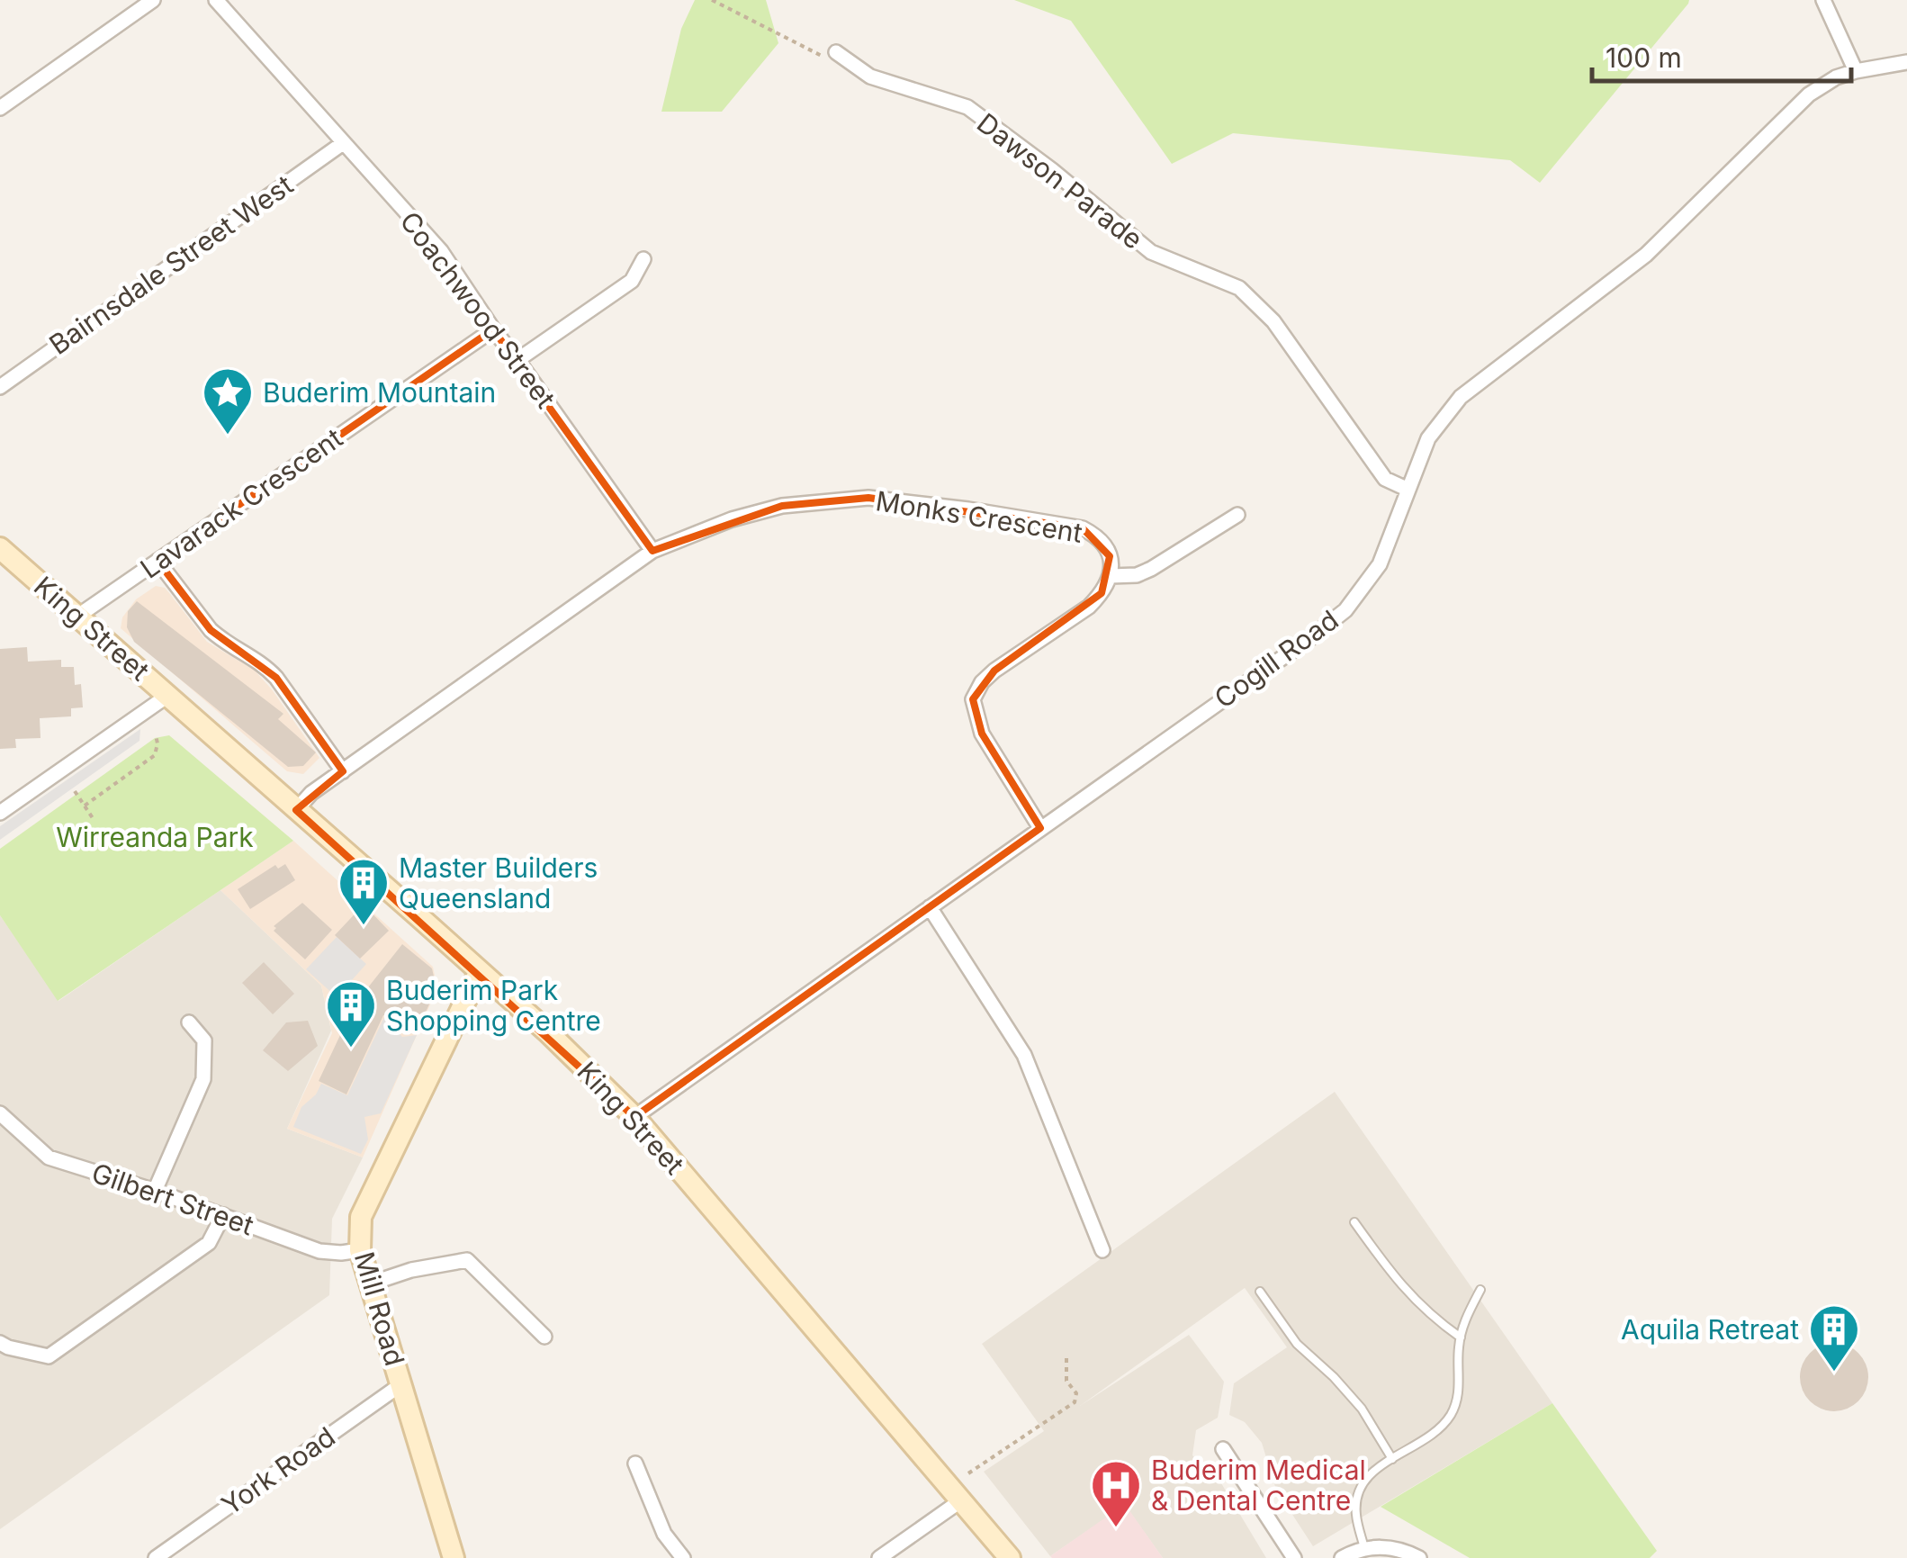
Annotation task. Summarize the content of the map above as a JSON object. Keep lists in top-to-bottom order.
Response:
{
  "streets": {
    "main road": ["King Street", "Mill Road"],
    "street": [
      "Dawson Parade",
      "Bairnsdale Street West",
      "Coachwood Street",
      "Lavarack Crescent",
      "Monks Crescent",
      "Cogill Road",
      "Gilbert Street",
      "York Road"
    ]
  },
  "crossings": [
    ["Dawson Parade", "Cogill Road"],
    ["Bairnsdale Street West", "Coachwood Street"],
    ["Coachwood Street", "Lavarack Crescent"],
    ["Coachwood Street", "Monks Crescent"],
    ["Lavarack Crescent", "King Street"],
    ["King Street", "Cogill Road"],
    ["King Street", "Mill Road"],
    ["Gilbert Street", "Mill Road"],
    ["Mill Road", "York Road"]
  ],
  "parks": ["Wirreanda Park"],
  "places": {
    "place": ["Buderim Mountain"],
    "building": ["Master Builders Queensland", "Buderim Park Shopping Centre", "Aquila Retreat"],
    "hospital": ["Buderim Medical & Dental Centre"]
  },
  "scale_bar": "100 m"
}
